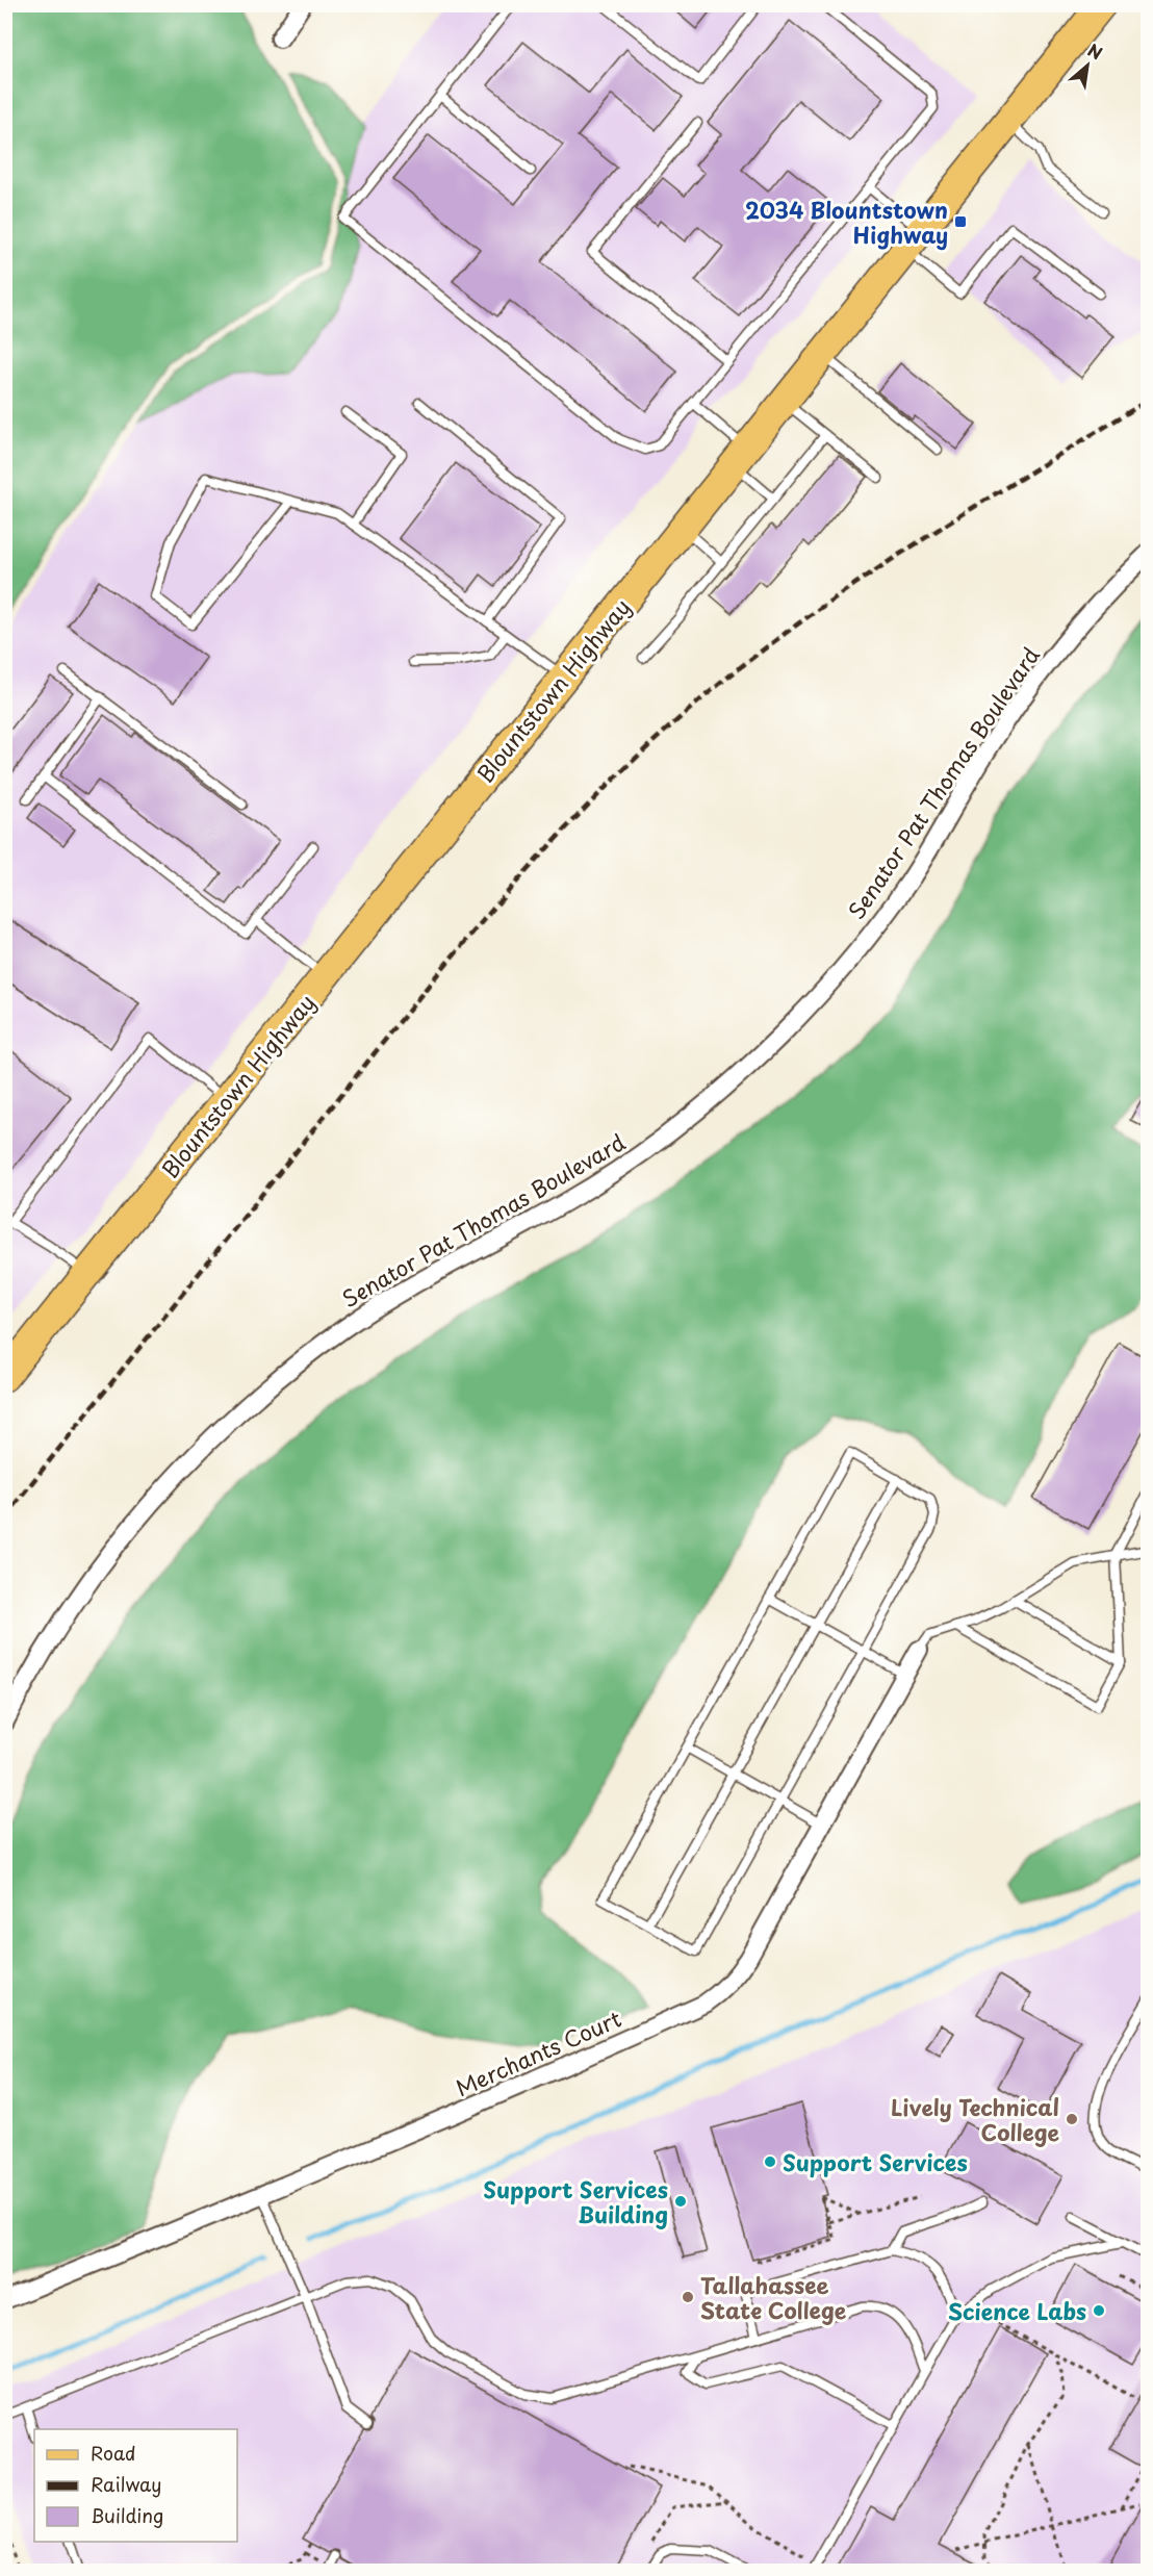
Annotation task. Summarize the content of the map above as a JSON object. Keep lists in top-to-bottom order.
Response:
{
  "streets": {
    "main road": ["Blountstown Highway"],
    "street": ["Senator Pat Thomas Boulevard", "Merchants Court"]
  },
  "places": {
    "transit": ["2034 Blountstown Highway"],
    "other": [
      "Lively Technical College",
      "Support Services",
      "Support Services Building",
      "Tallahassee State College",
      "Science Labs"
    ]
  },
  "legend": ["Road", "Railway", "Building"],
  "north": "top right"
}
